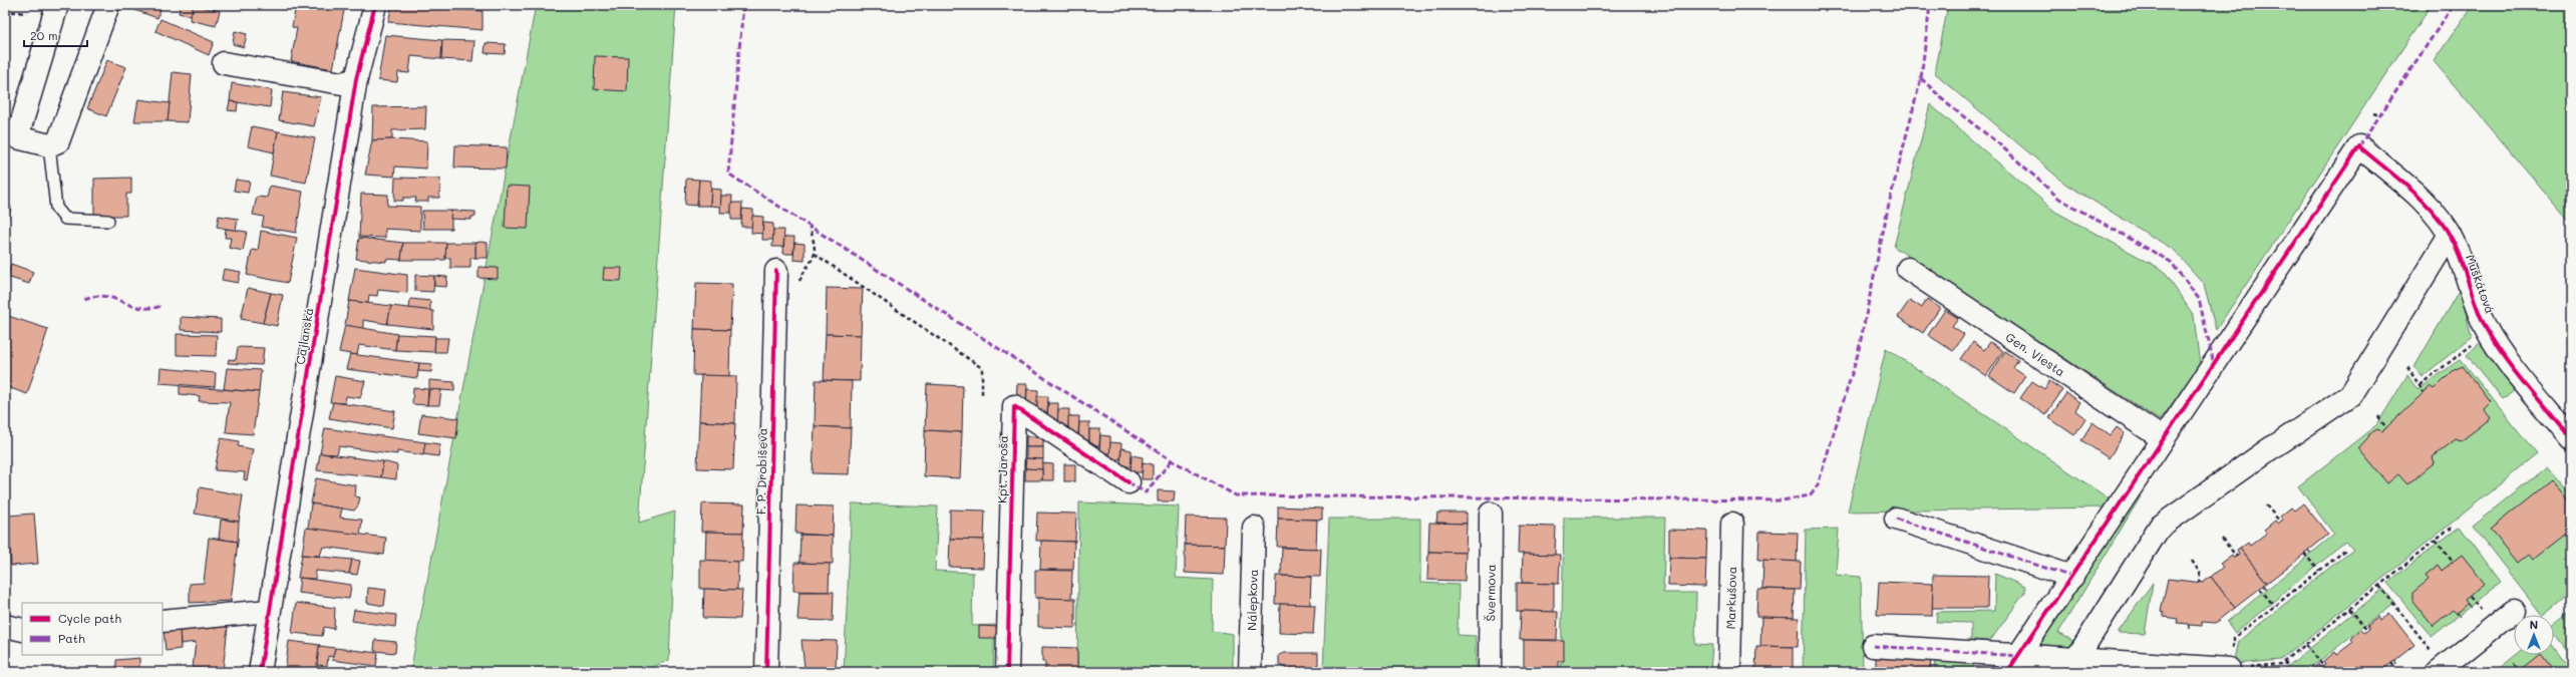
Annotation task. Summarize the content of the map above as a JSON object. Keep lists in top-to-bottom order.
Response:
{
  "streets": {
    "street": [
      "Muškátová",
      "Cajlanská",
      "Gen. Viesta",
      "Kpt. Jaroša",
      "F. P. Drobiševa",
      "Švermova",
      "Markušova",
      "Nálepkova"
    ]
  },
  "crossings": [
    ["Muškátová", "Gen. Viesta"]
  ],
  "legend": ["Cycle path", "Path"],
  "scale_bar": "20 m",
  "north": "top"
}
